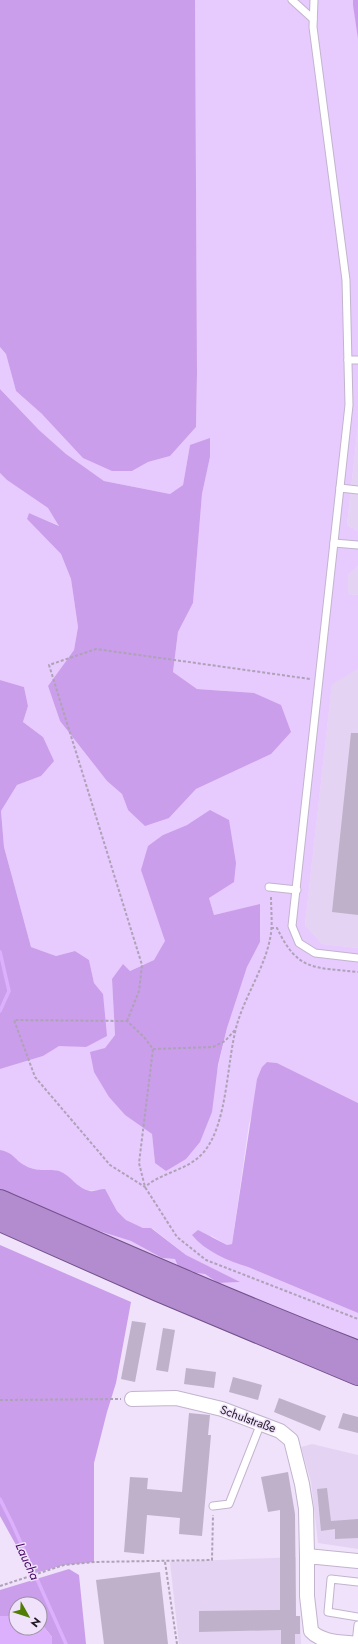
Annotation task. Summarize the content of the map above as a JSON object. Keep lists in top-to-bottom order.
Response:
{
  "streets": {
    "street": ["Schulstraße"]
  },
  "water": ["Laucha"],
  "north": "bottom right"
}
